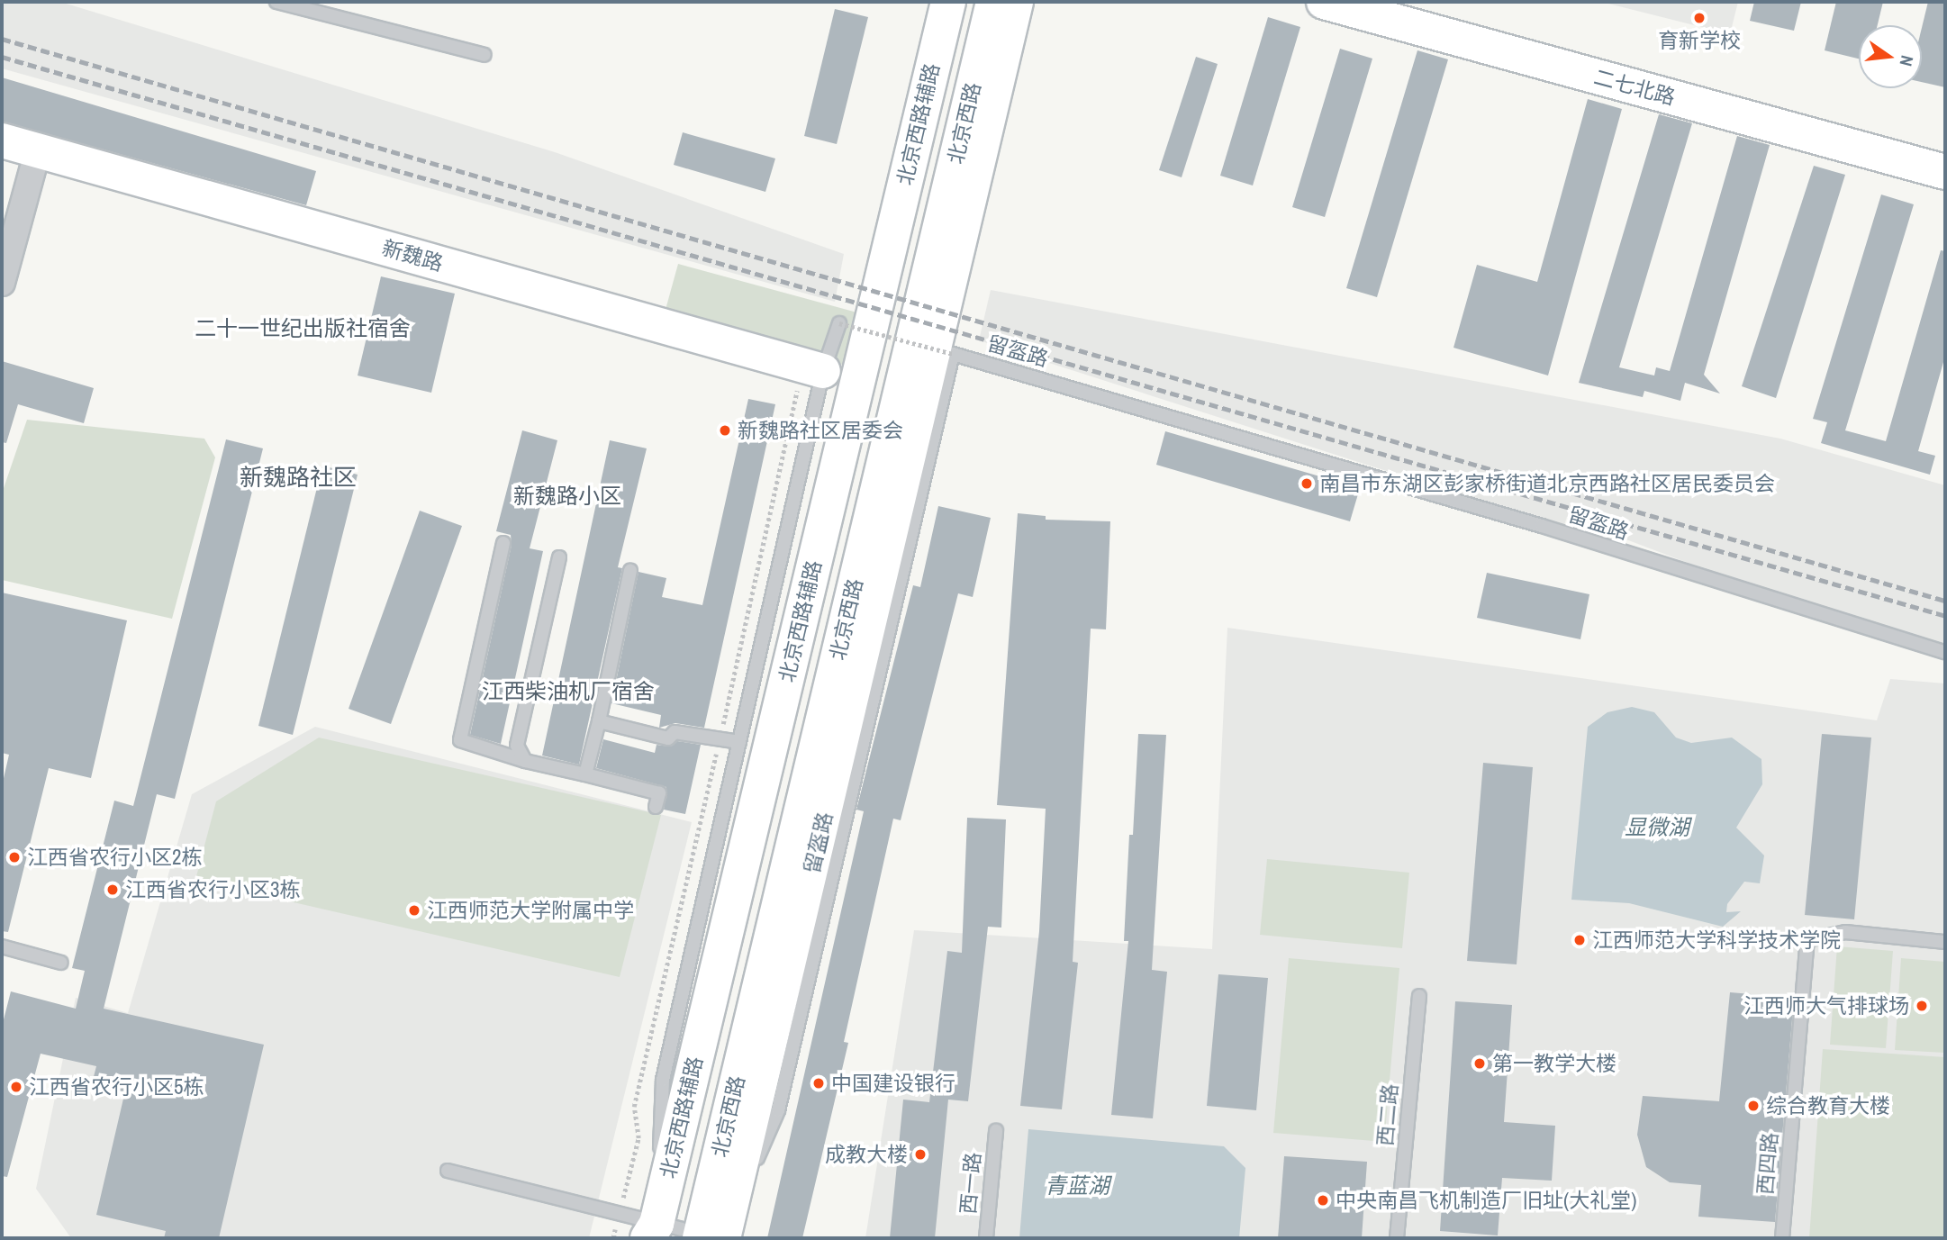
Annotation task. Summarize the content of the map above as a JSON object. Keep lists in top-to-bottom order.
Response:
{
  "streets": {
    "main road": [
      "二七北路",
      "北京西路",
      "北京西路辅路",
      "新魏路"
    ],
    "lane": [
      "留盔路",
      "西二路",
      "西四路",
      "西一路"
    ]
  },
  "crossings": [
    ["北京西路", "北京西路辅路"],
    ["北京西路", "留盔路"],
    ["北京西路辅路", "留盔路"]
  ],
  "districts": [
    "二十一世纪出版社宿舍",
    "新魏路社区",
    "新魏路小区",
    "江西柴油机厂宿舍"
  ],
  "water": ["显微湖", "青蓝湖"],
  "places": [
    "育新学校",
    "新魏路社区居委会",
    "南昌市东湖区彭家桥街道北京西路社区居民委员会",
    "江西省农行小区2栋",
    "江西省农行小区3栋",
    "江西师范大学附属中学",
    "江西师范大学科学技术学院",
    "江西师大气排球场",
    "第一教学大楼",
    "中国建设银行",
    "江西省农行小区5栋",
    "综合教育大楼",
    "成教大楼",
    "中央南昌飞机制造厂旧址(大礼堂)"
  ],
  "north": "right"
}
